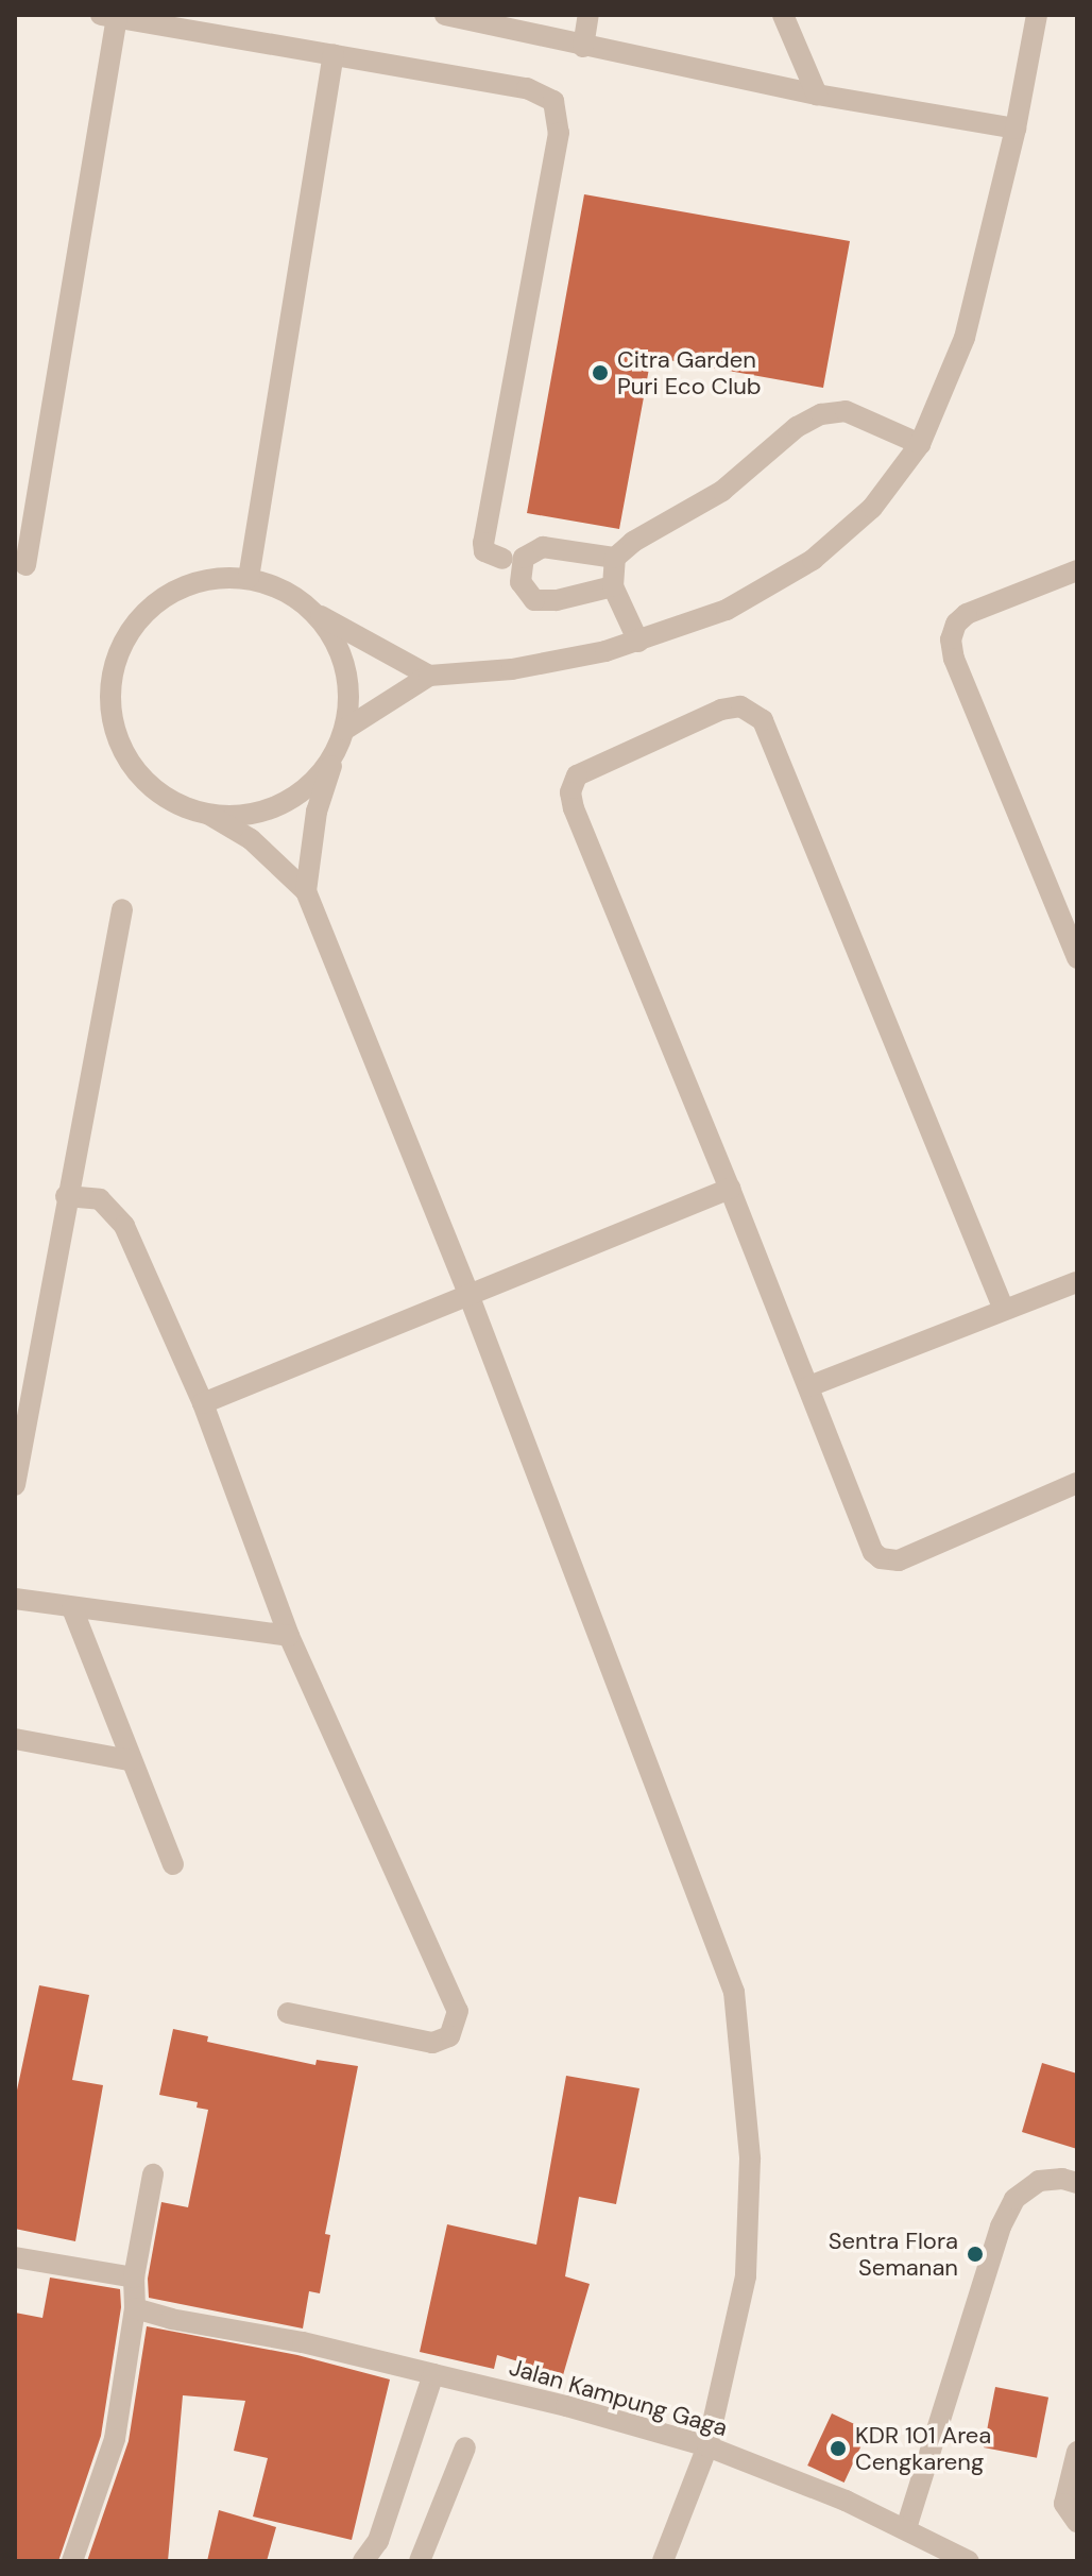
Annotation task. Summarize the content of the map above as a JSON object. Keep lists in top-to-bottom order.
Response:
{
  "streets": {
    "street": ["Jalan Kampung Gaga"]
  },
  "places": ["Citra Garden Puri Eco Club", "Sentra Flora Semanan", "KDR 101 Area Cengkareng"]
}
